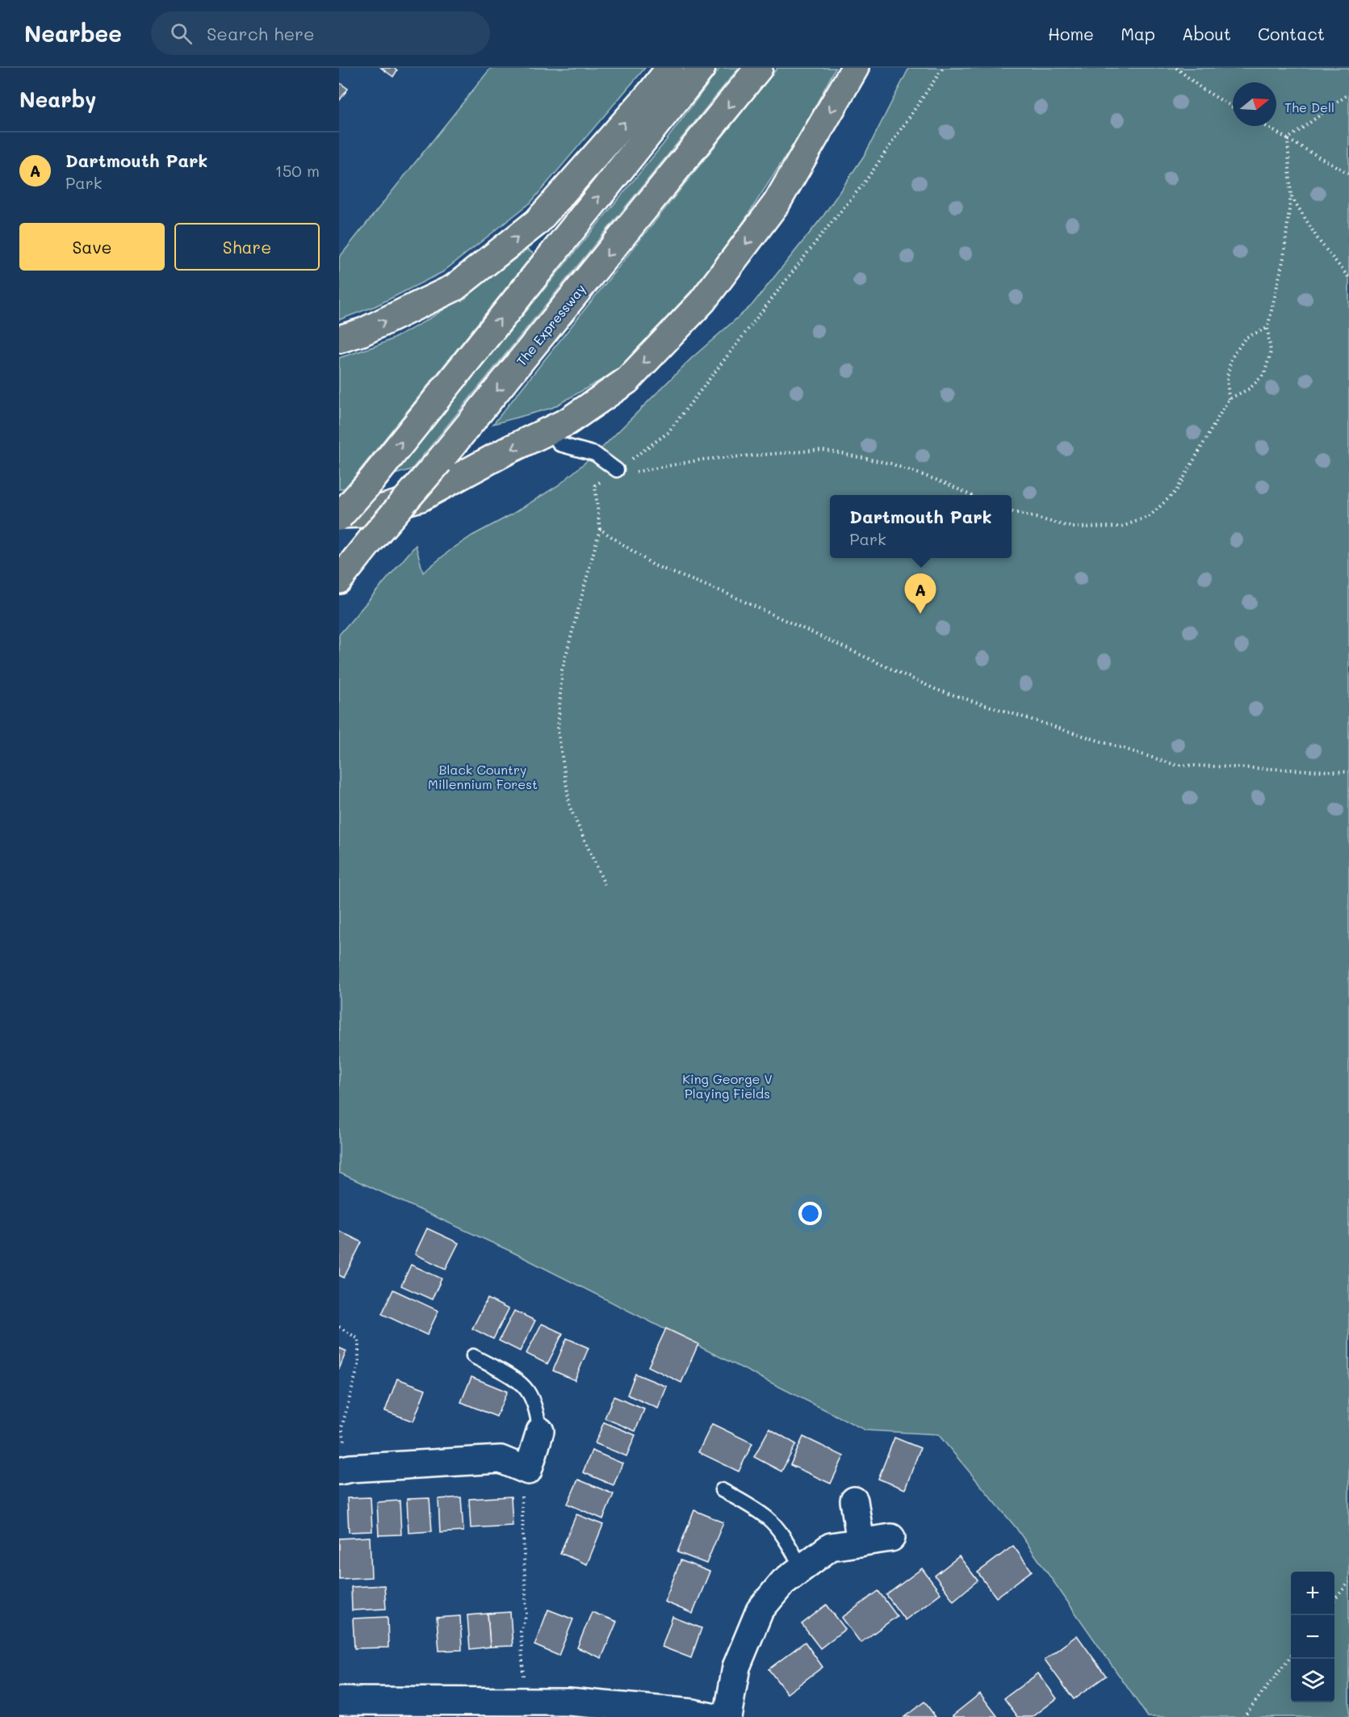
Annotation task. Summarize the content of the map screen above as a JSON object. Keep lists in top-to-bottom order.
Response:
{
  "streets": {
    "highway": ["The Expressway"]
  },
  "parks": ["The Dell", "Black Country Millennium Forest", "King George V Playing Fields"],
  "north": "right",
  "page": {
    "header": "Nearbee",
    "search": "Search here",
    "nav": [
      "Home",
      "Map",
      "About",
      "Contact"
    ],
    "heading": "Nearby",
    "list": [
      {
        "mark": "A",
        "name": "Dartmouth Park",
        "note": "Park",
        "value": "150 m"
      }
    ],
    "buttons": ["Save", "Share"],
    "popup": ["Dartmouth Park", "Park"],
    "pins": "A",
    "map_buttons": ["+", "−"]
  }
}
